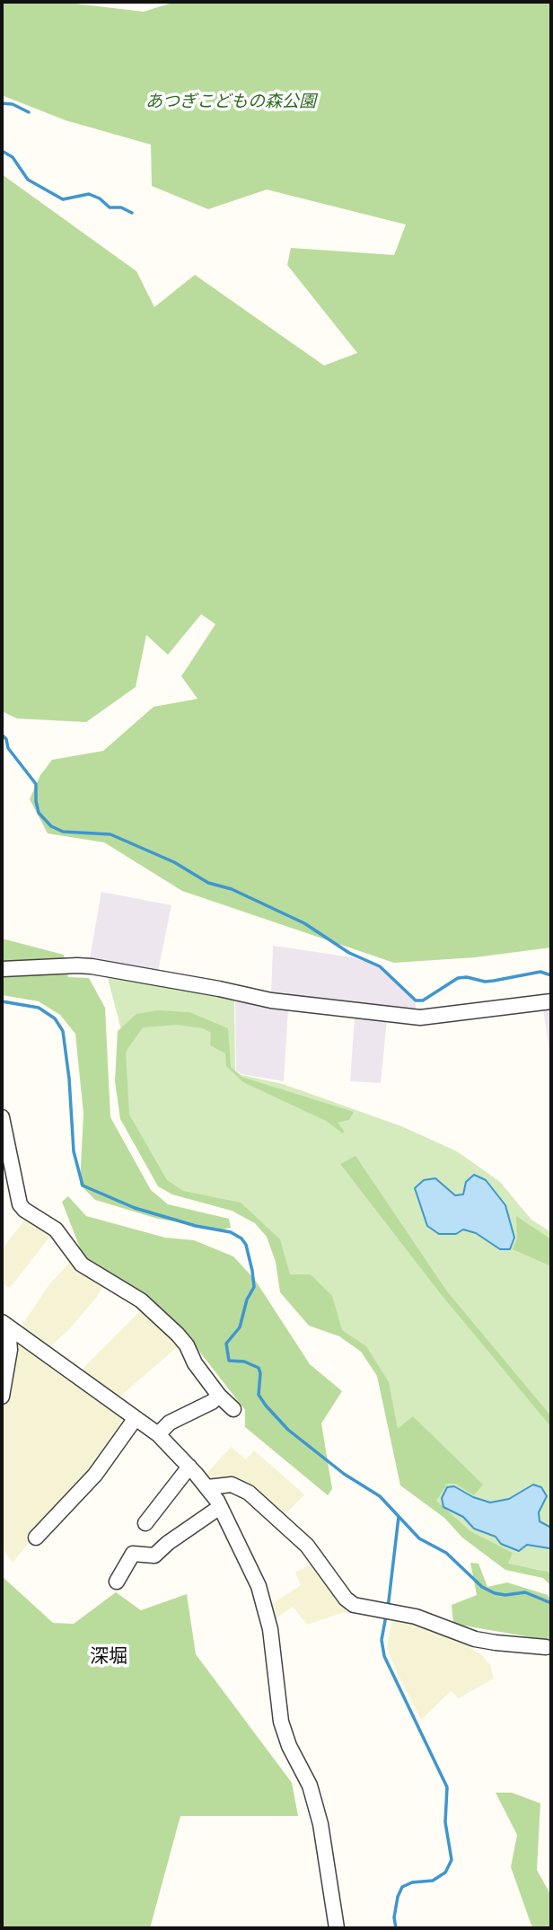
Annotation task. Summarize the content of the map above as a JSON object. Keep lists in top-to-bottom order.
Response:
{
  "districts": ["深堀"],
  "parks": ["あつぎこどもの森公園"]
}
